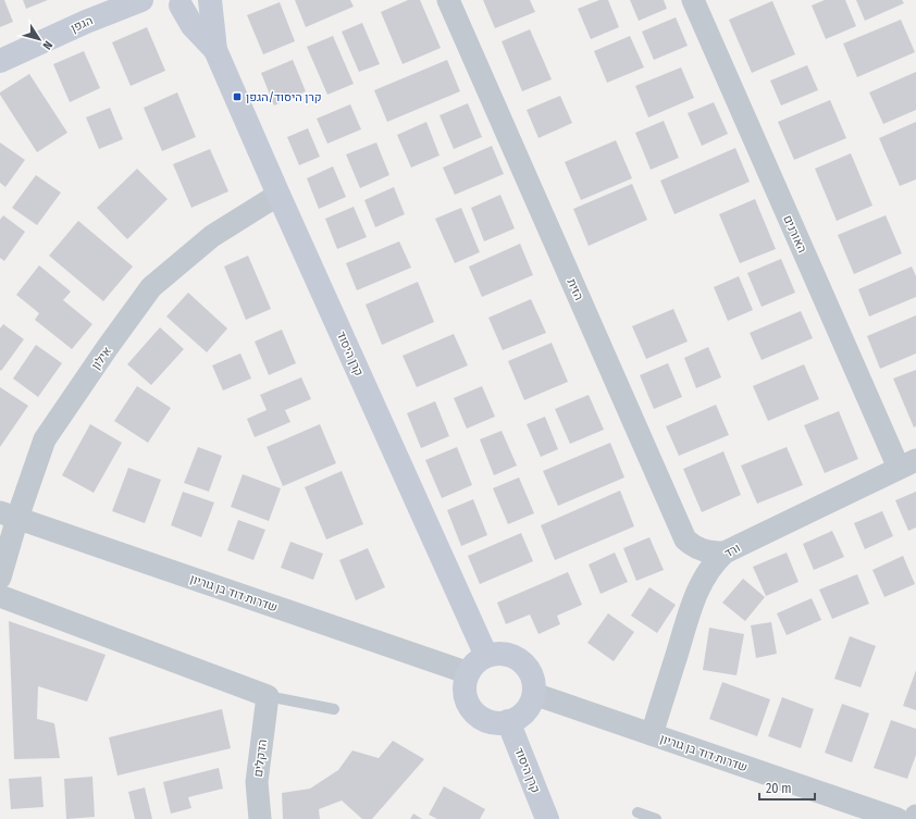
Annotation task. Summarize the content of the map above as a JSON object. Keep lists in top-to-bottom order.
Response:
{
  "streets": {
    "street": [
      "הגפן",
      "האורנים",
      "הזית",
      "קרן היסוד",
      "אילון",
      "ורד",
      "שדרות דוד בן גוריון",
      "הדקלים"
    ]
  },
  "crossings": [
    ["האורנים", "ורד"],
    ["הזית", "ורד"],
    ["קרן היסוד", "אילון"],
    ["קרן היסוד", "שדרות דוד בן גוריון"],
    ["אילון", "שדרות דוד בן גוריון"],
    ["ורד", "שדרות דוד בן גוריון"]
  ],
  "places": {
    "transit": ["קרן היסוד/הגפן"]
  },
  "scale_bar": "20 m",
  "north": "bottom right"
}
